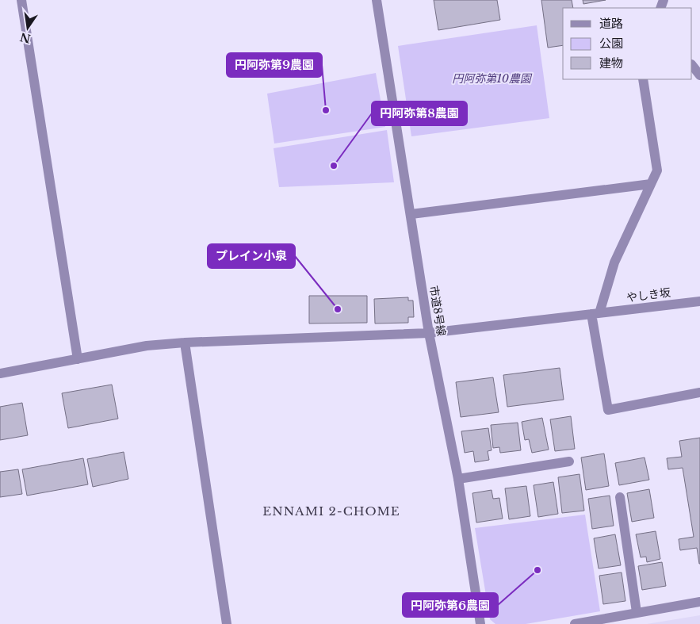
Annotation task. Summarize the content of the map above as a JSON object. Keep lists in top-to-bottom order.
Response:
{
  "streets": {
    "street": ["やしき坂", "市道8号線"]
  },
  "crossings": [
    ["やしき坂", "市道8号線"]
  ],
  "districts": ["ENNAMI 2-CHOME"],
  "parks": ["円阿弥第10農園"],
  "places": [
    "円阿弥第9農園",
    "円阿弥第8農園",
    "プレイン小泉",
    "円阿弥第6農園"
  ],
  "legend": ["道路", "公園", "建物"],
  "north": "bottom"
}
